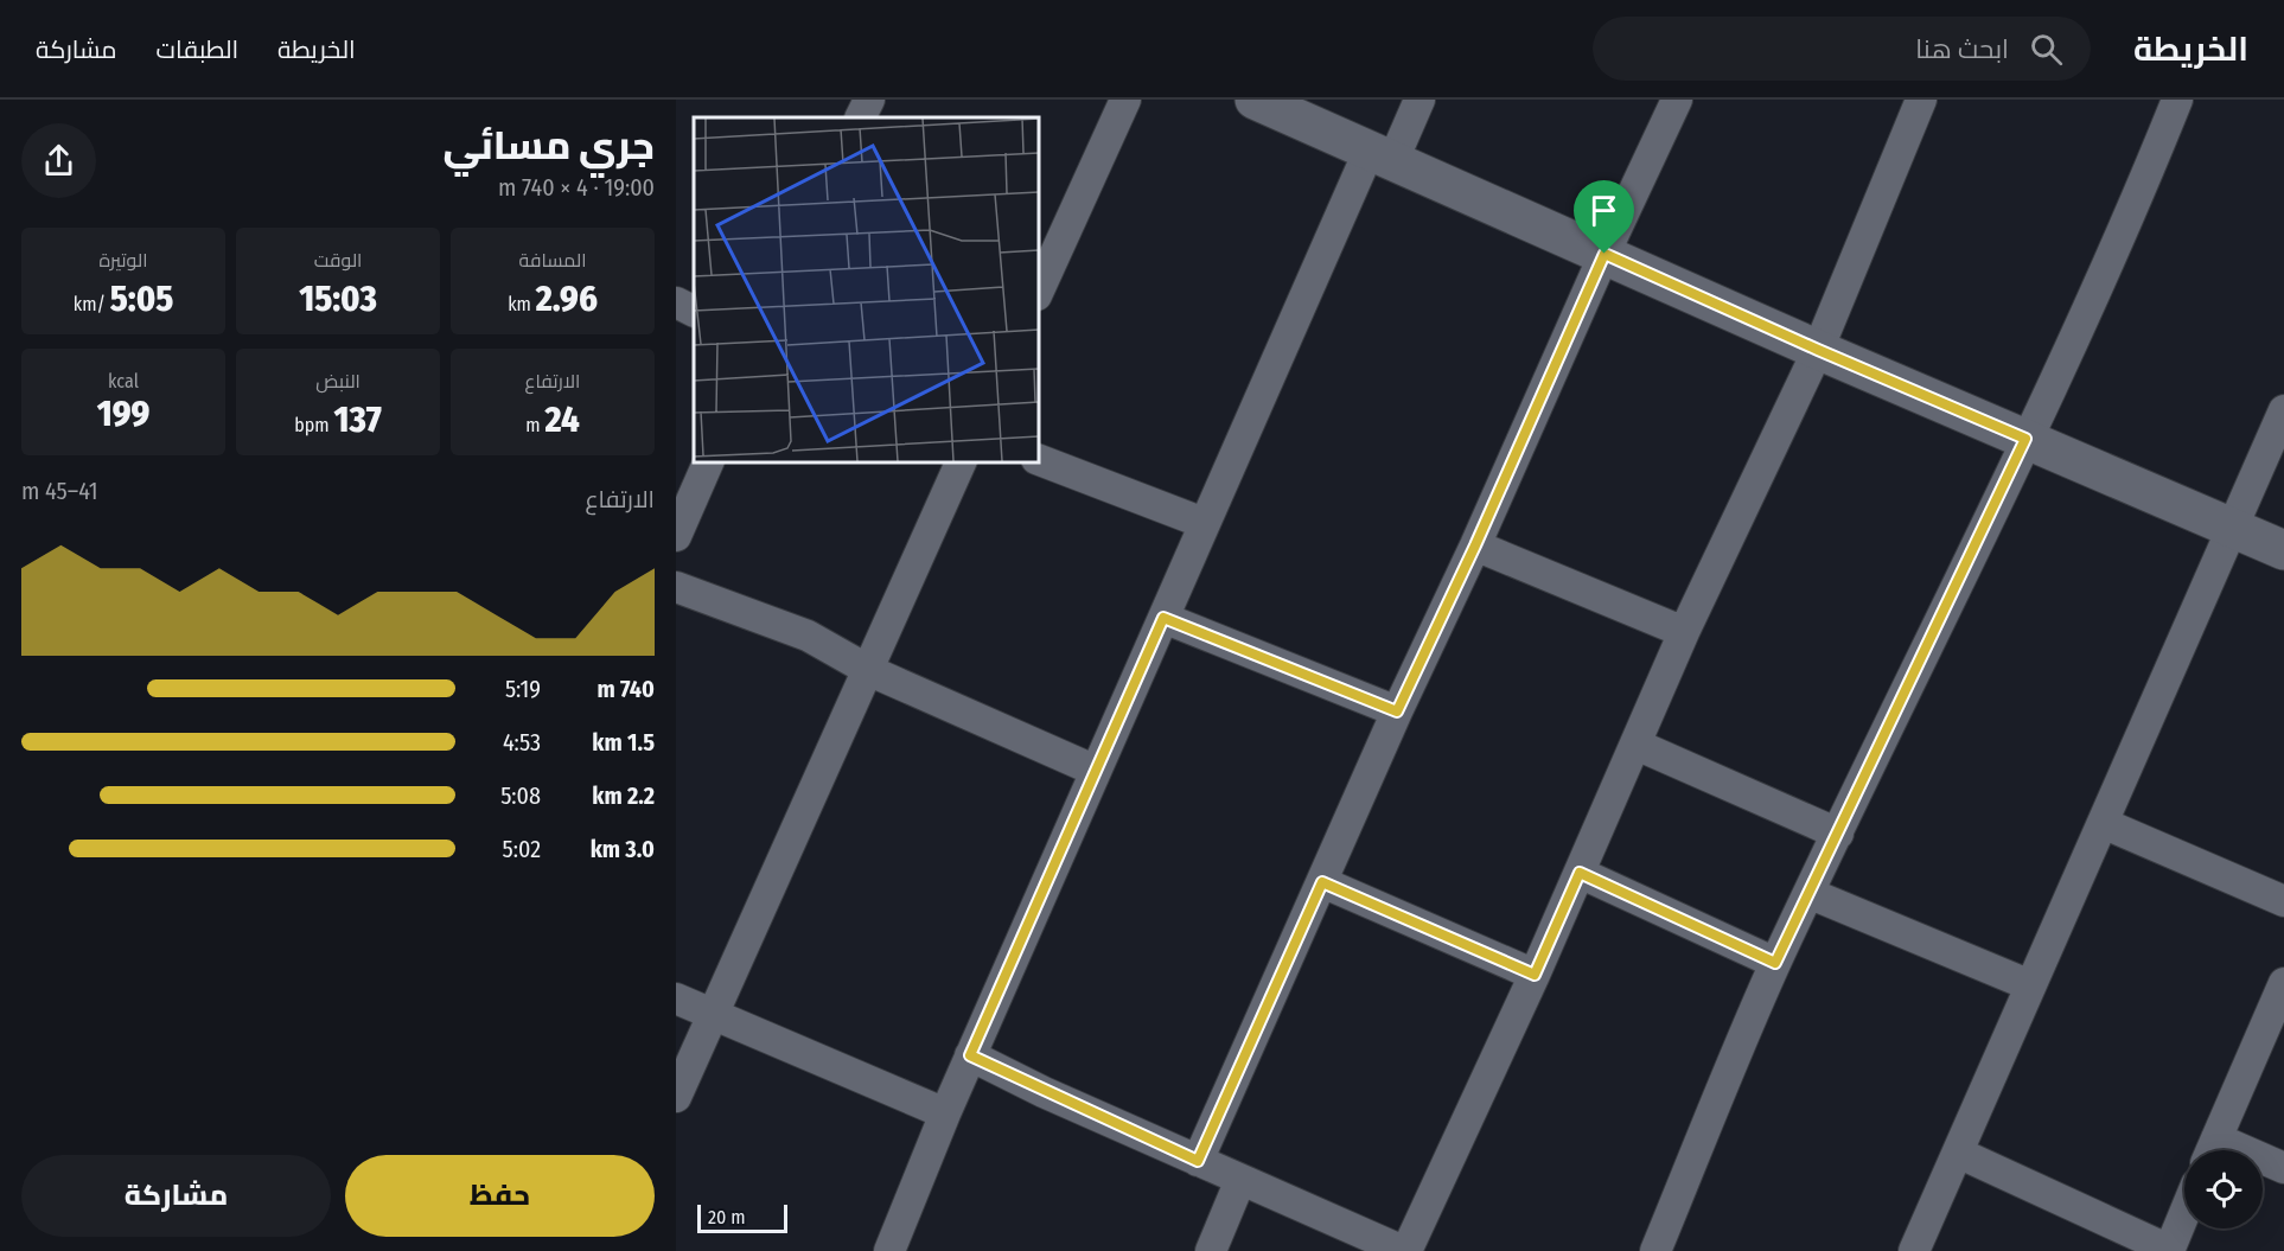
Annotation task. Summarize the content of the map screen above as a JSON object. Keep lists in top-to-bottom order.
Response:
{
  "scale_bar": "20 m",
  "page": {
    "header": "الخريطة",
    "search": "ابحث هنا",
    "nav": ["الخريطة", "الطبقات", "مشاركة"],
    "heading": ["جري مسائي", "19:00 · 4 × 740 m"],
    "stats": [
      ["المسافة", "2.96 km"],
      ["الوقت", "15:03"],
      ["الوتيرة", "5:05 /km"],
      ["الارتفاع", "24 m"],
      ["النبض", "137 bpm"],
      ["kcal", "199"]
    ],
    "chart": ["الارتفاع", "41–45 m"],
    "list": [
      {
        "name": "740 m",
        "note": "5:19"
      },
      {
        "name": "1.5 km",
        "note": "4:53"
      },
      {
        "name": "2.2 km",
        "note": "5:08"
      },
      {
        "name": "3.0 km",
        "note": "5:02"
      }
    ],
    "buttons": ["حفظ", "مشاركة"],
    "scale": "20 m"
  }
}
